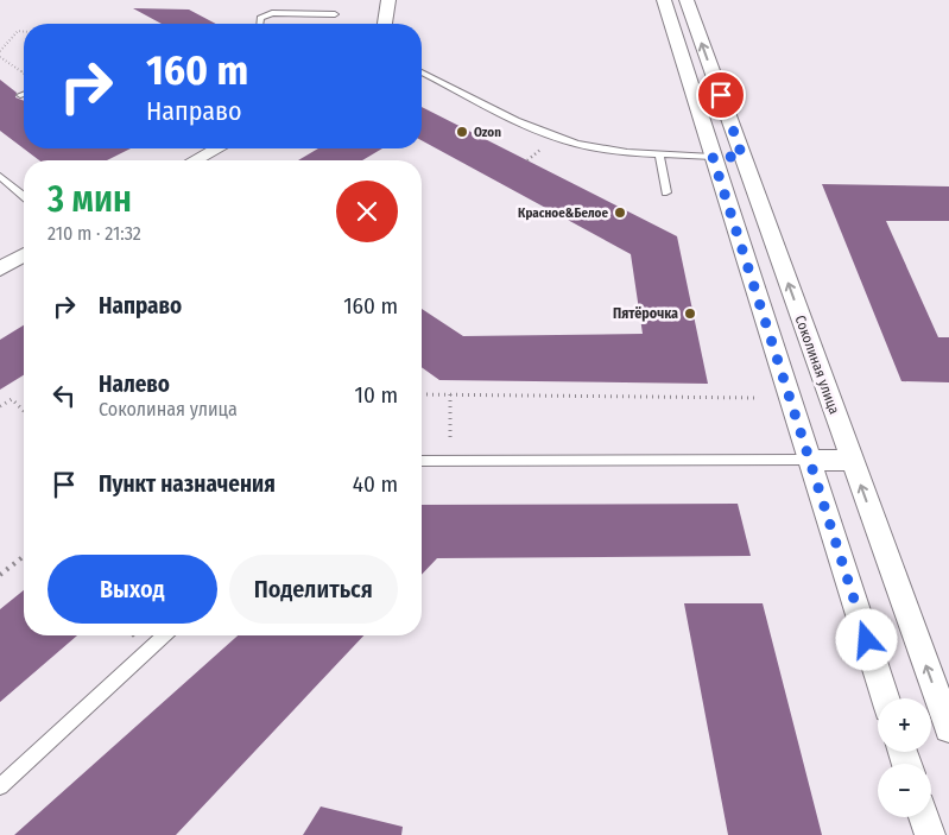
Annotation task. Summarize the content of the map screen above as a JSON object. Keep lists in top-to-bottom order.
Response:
{
  "streets": {
    "street": ["Соколиная улица"]
  },
  "places": ["Ozon", "Красное&Белое", "Пятёрочка"],
  "page": {
    "turn": ["160 m", "Направо"],
    "heading": ["3 мин", "210 m · 21:32"],
    "list": [
      {
        "name": "Направо",
        "value": "160 m"
      },
      {
        "name": "Налево",
        "note": "Соколиная улица",
        "value": "10 m"
      },
      {
        "name": "Пункт назначения",
        "value": "40 m"
      }
    ],
    "buttons": ["Выход", "Поделиться"],
    "map_buttons": ["+", "−"]
  }
}
